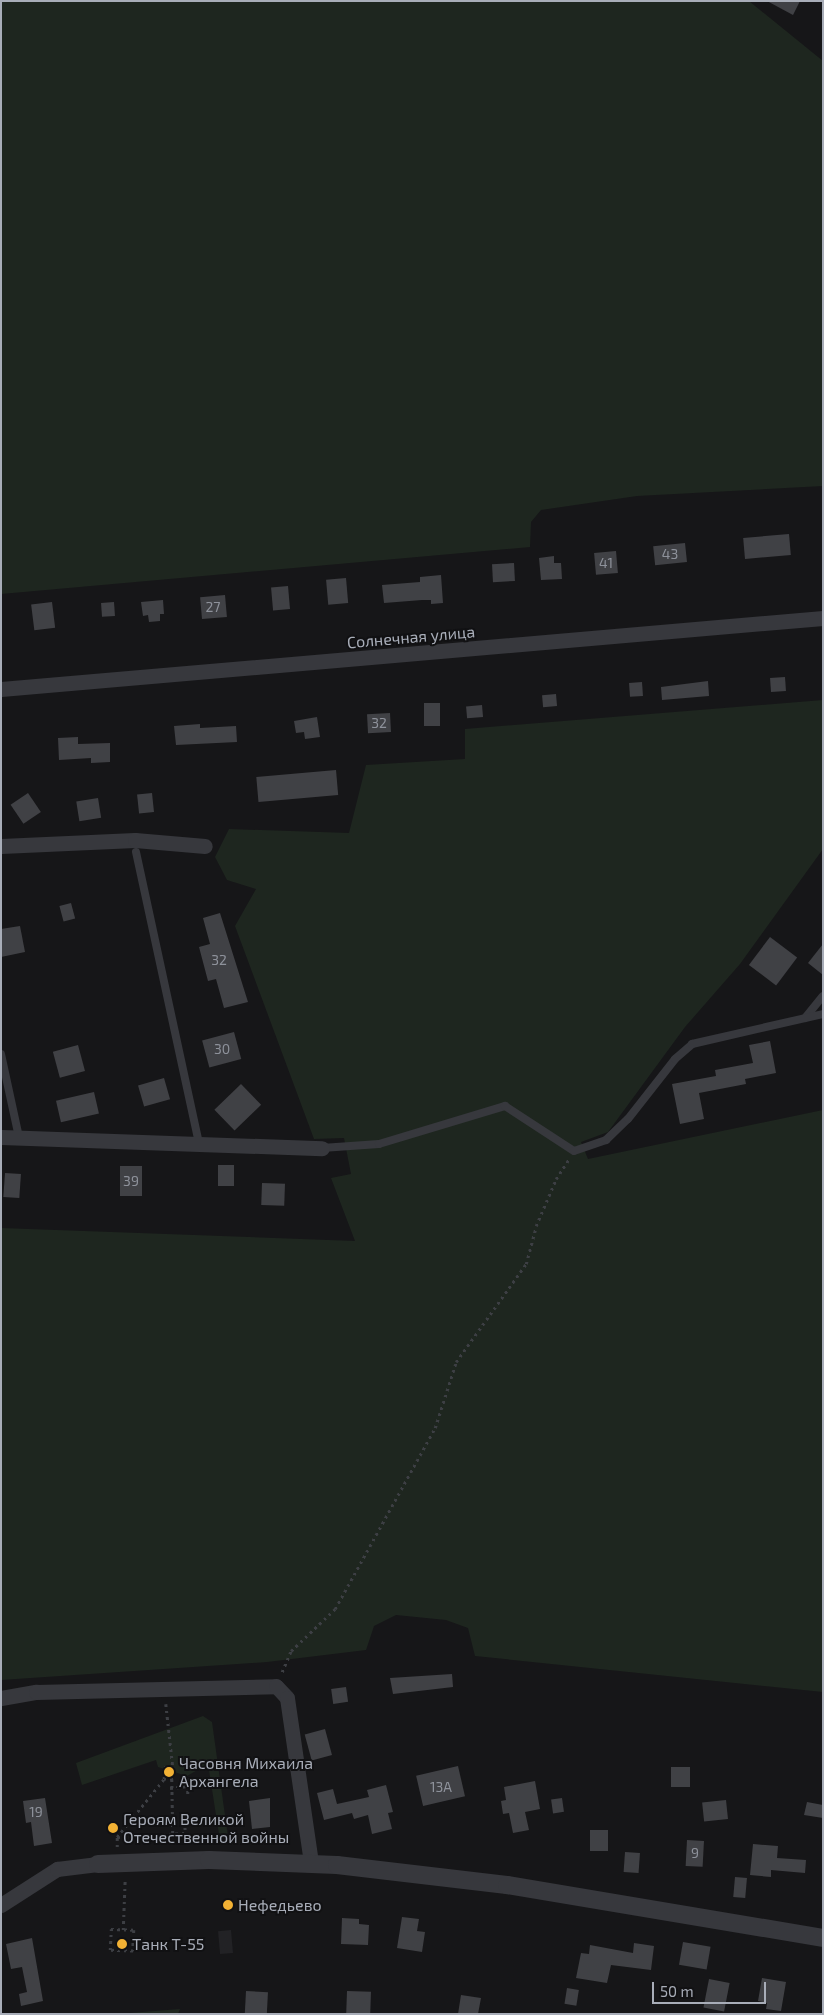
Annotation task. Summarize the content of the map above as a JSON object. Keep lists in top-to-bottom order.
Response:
{
  "streets": {
    "street": ["Солнечная улица"]
  },
  "places": [
    "Часовня Михаила Архангела",
    "Героям Великой Отечественной войны",
    "Нефедьево",
    "Танк Т-55"
  ],
  "house_numbers": [
    "43",
    "41",
    "27",
    "32",
    "32",
    "30",
    "39",
    "13А",
    "19",
    "9"
  ],
  "scale_bar": "50 m"
}
